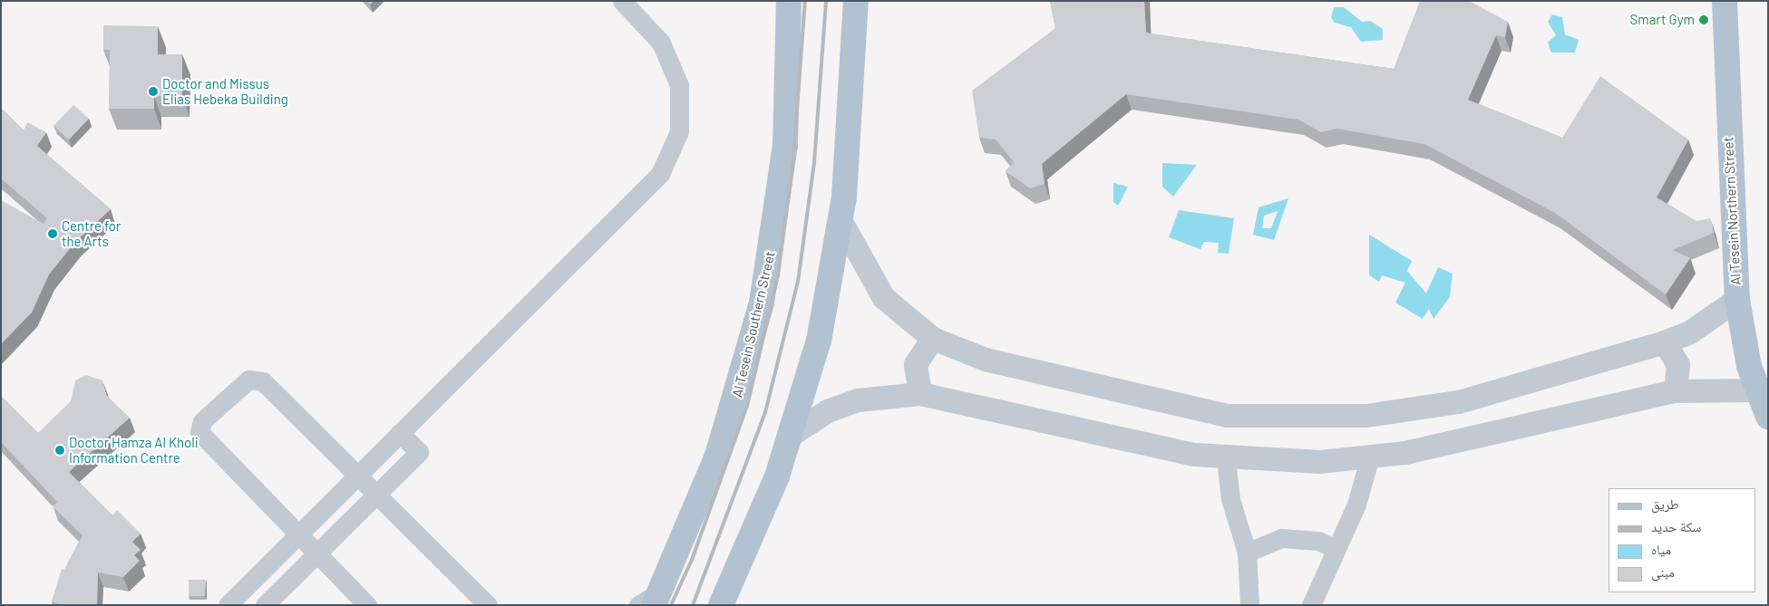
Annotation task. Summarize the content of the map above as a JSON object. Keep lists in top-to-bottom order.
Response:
{
  "streets": {
    "main road": ["Al Tesein Northern Street", "Al Tesein Southern Street"]
  },
  "places": [
    "Smart Gym",
    "Doctor and Missus Elias Hebeka Building",
    "Centre for the Arts",
    "Doctor Hamza Al Kholi Information Centre"
  ],
  "legend": [
    "طريق",
    "سكة حديد",
    "مياه",
    "مبنى"
  ]
}
